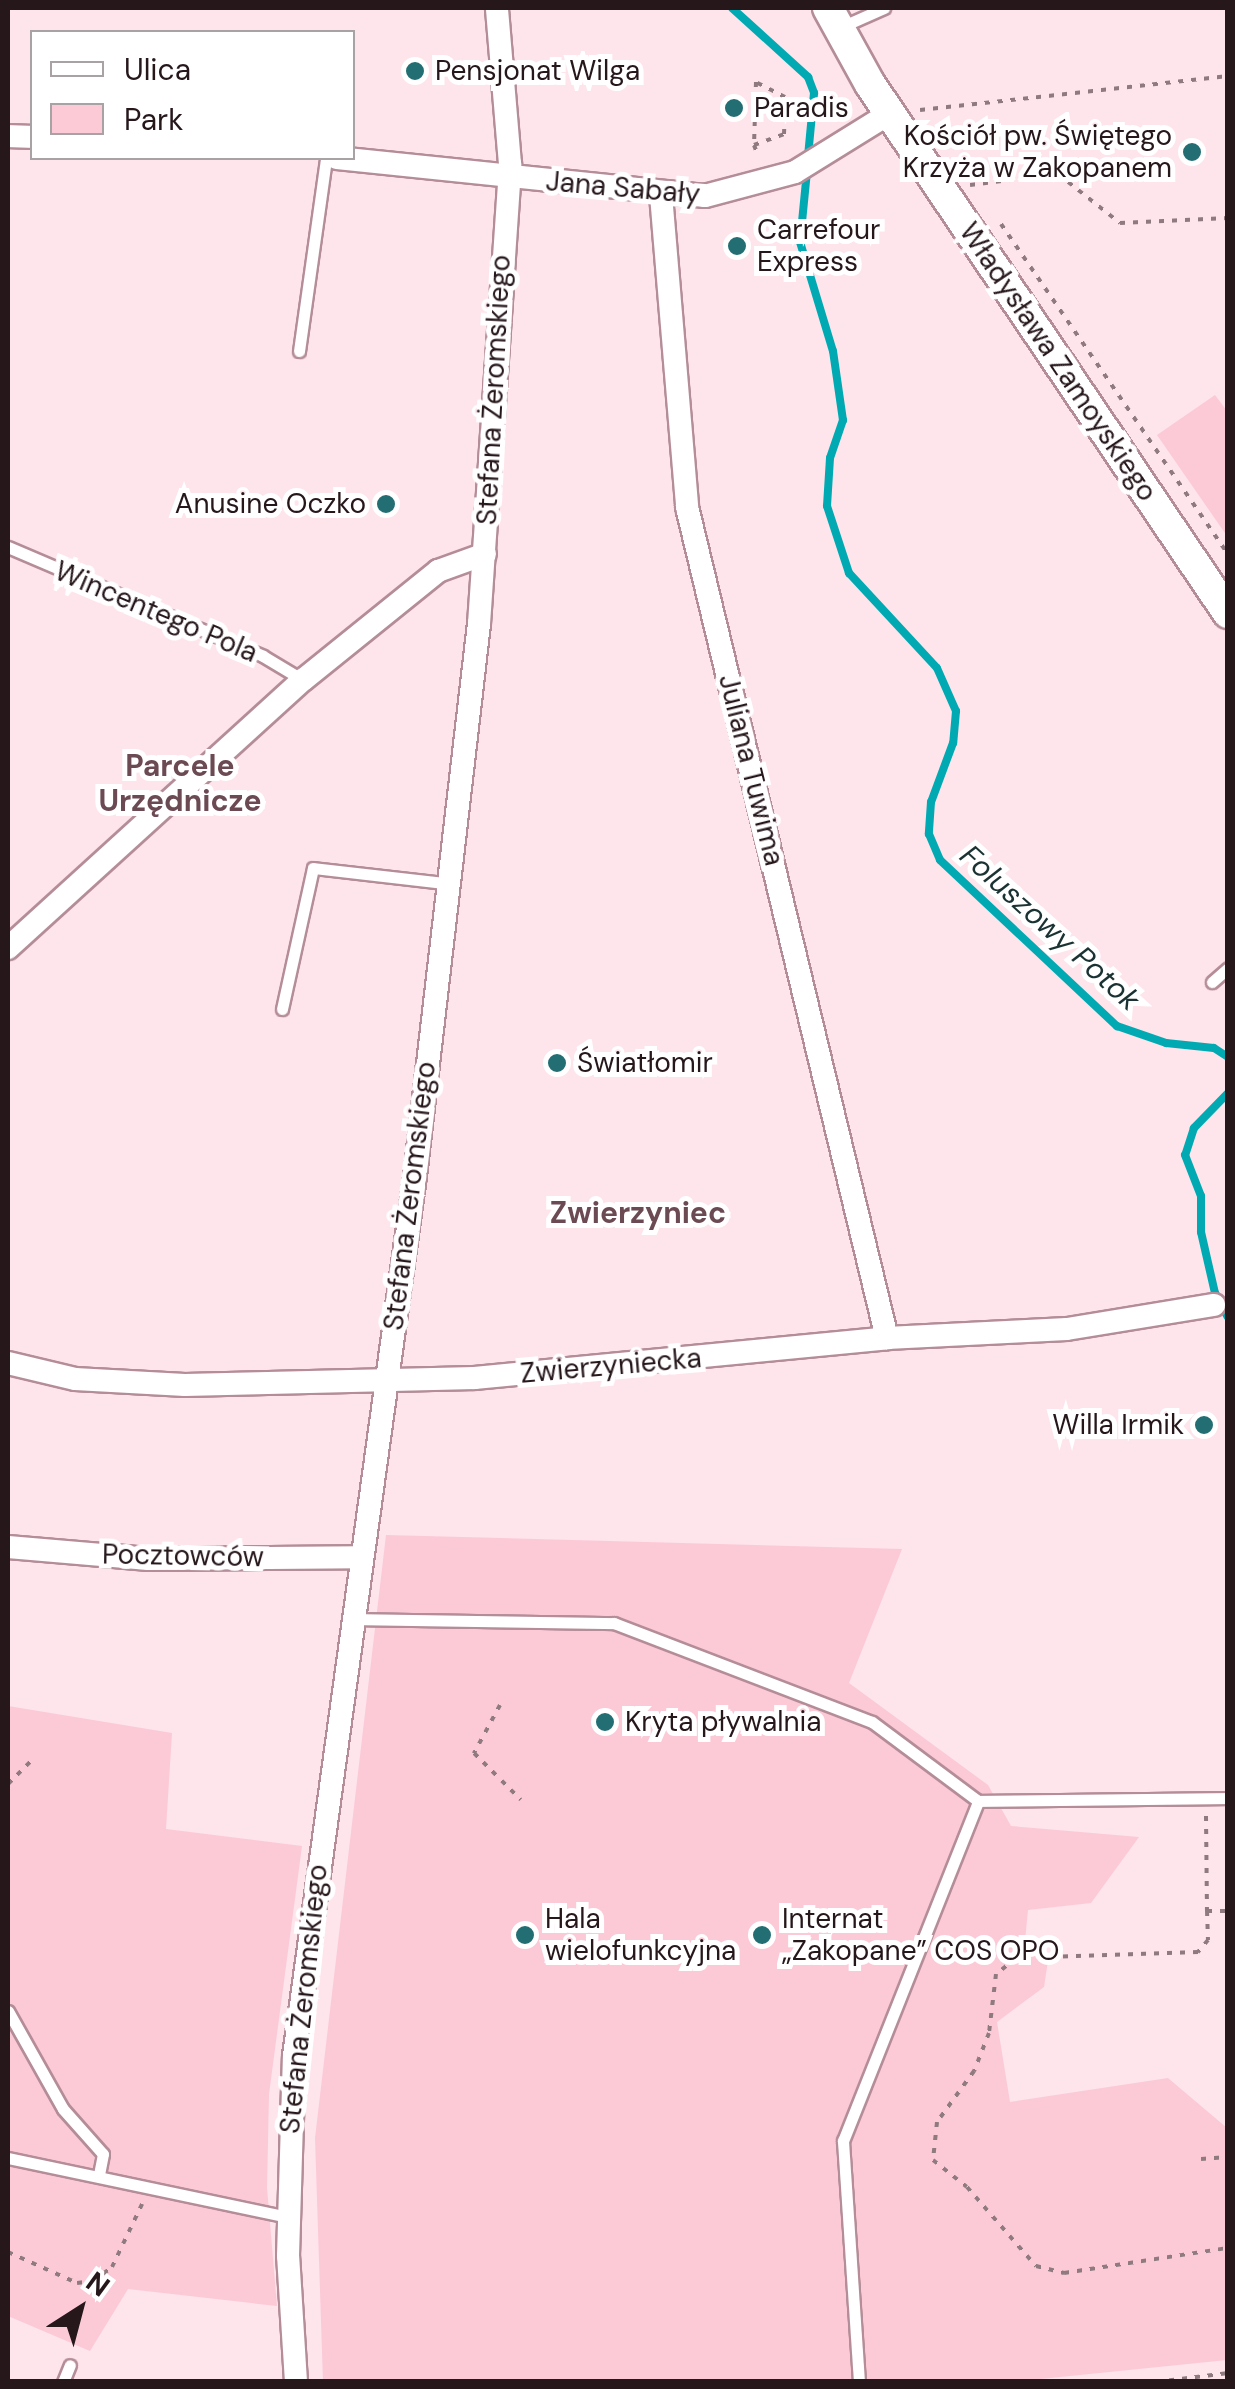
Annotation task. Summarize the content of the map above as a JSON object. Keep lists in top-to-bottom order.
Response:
{
  "streets": {
    "street": [
      "Jana Sabały",
      "Władysława Zamoyskiego",
      "Stefana Żeromskiego",
      "Juliana Tuwima",
      "Zwierzyniecka",
      "Pocztowców"
    ],
    "lane": ["Wincentego Pola"]
  },
  "crossings": [
    ["Jana Sabały", "Władysława Zamoyskiego"],
    ["Jana Sabały", "Stefana Żeromskiego"],
    ["Jana Sabały", "Juliana Tuwima"],
    ["Stefana Żeromskiego", "Zwierzyniecka"],
    ["Stefana Żeromskiego", "Pocztowców"],
    ["Juliana Tuwima", "Zwierzyniecka"]
  ],
  "districts": ["Parcele Urzędnicze", "Zwierzyniec"],
  "water": ["Foluszowy Potok"],
  "places": [
    "Pensjonat Wilga",
    "Paradis",
    "Kościół pw. Świętego Krzyża w Zakopanem",
    "Carrefour Express",
    "Anusine Oczko",
    "Światłomir",
    "Willa Irmik",
    "Kryta pływalnia",
    "Hala wielofunkcyjna",
    "Internat „Zakopane” COS OPO"
  ],
  "legend": ["Ulica", "Park"],
  "north": "top right"
}
